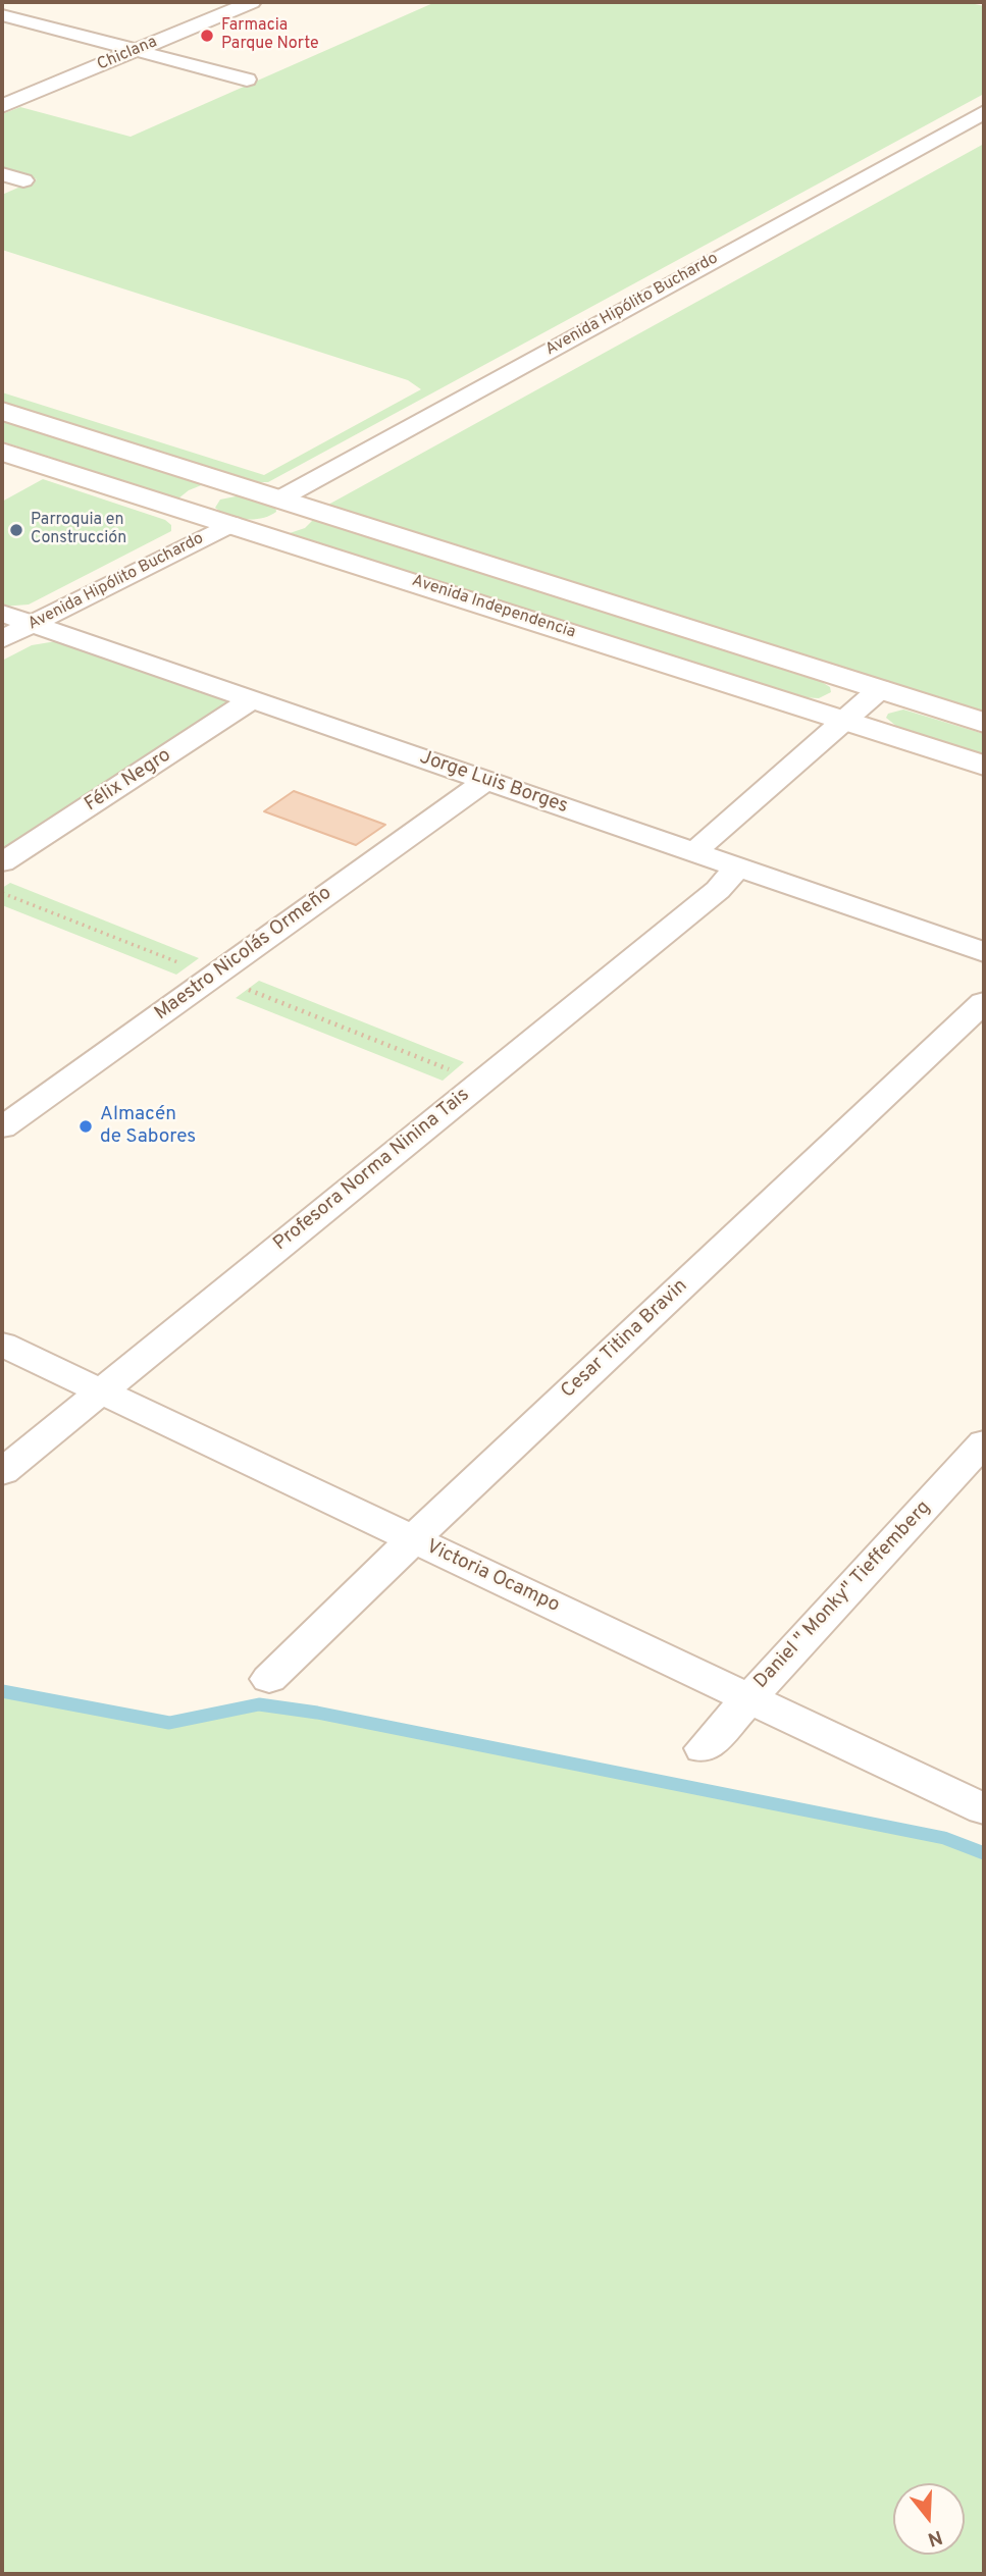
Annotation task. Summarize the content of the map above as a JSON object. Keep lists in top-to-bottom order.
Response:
{
  "streets": {
    "main road": ["Avenida Independencia"],
    "street": [
      "Chiclana",
      "Avenida Hipólito Buchardo",
      "Félix Negro",
      "Jorge Luis Borges",
      "Maestro Nicolás Ormeño",
      "Profesora Norma Ninina Tais",
      "Cesar Titina Bravin",
      "Victoria Ocampo",
      "Daniel \" Monky\" Tieffemberg"
    ]
  },
  "crossings": [
    ["Avenida Hipólito Buchardo", "Avenida Independencia"],
    ["Avenida Hipólito Buchardo", "Jorge Luis Borges"],
    ["Félix Negro", "Jorge Luis Borges"],
    ["Jorge Luis Borges", "Maestro Nicolás Ormeño"],
    ["Jorge Luis Borges", "Profesora Norma Ninina Tais"],
    ["Profesora Norma Ninina Tais", "Victoria Ocampo"],
    ["Cesar Titina Bravin", "Victoria Ocampo"],
    ["Victoria Ocampo", "Daniel \" Monky\" Tieffemberg"]
  ],
  "places": ["Farmacia Parque Norte", "Parroquia en Construcción", "Almacén de Sabores"],
  "north": "bottom"
}
